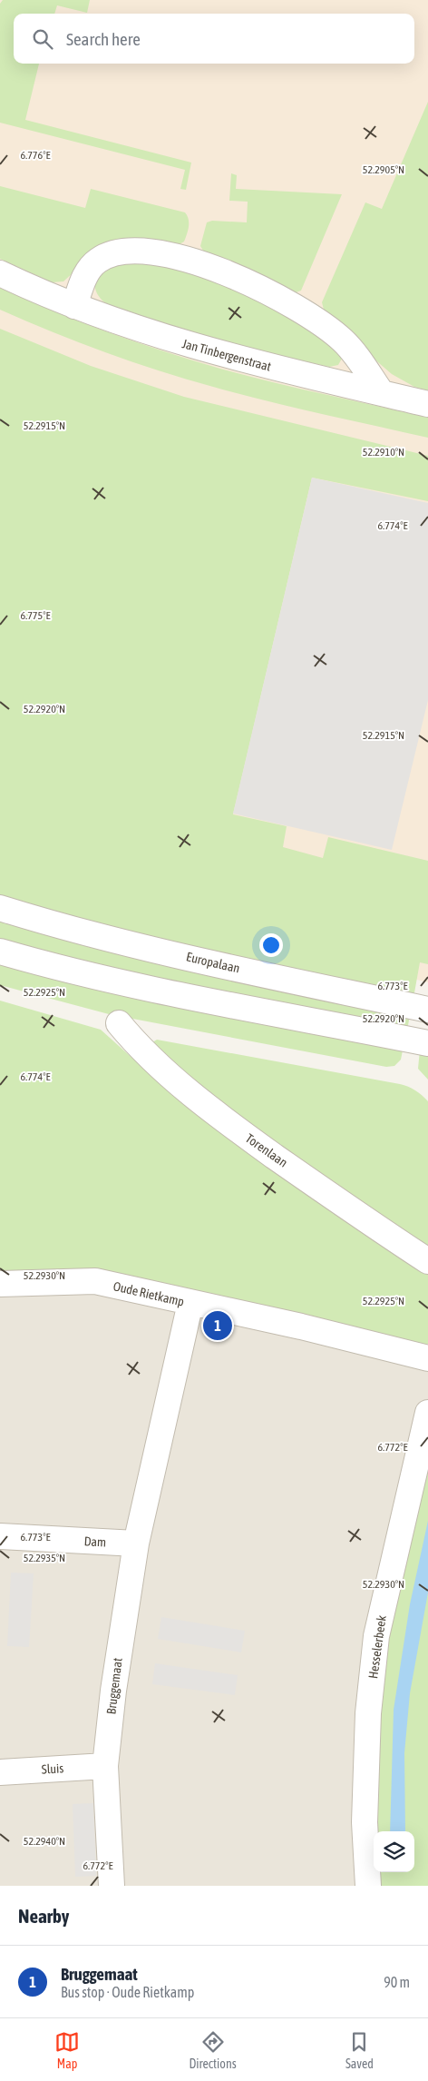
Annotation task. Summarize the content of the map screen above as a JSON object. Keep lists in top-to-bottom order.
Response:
{
  "streets": {
    "street": [
      "Jan Tinbergenstraat",
      "Europalaan",
      "Torenlaan",
      "Oude Rietkamp",
      "Dam",
      "Hesselerbeek",
      "Bruggemaat",
      "Sluis"
    ]
  },
  "crossings": [
    ["Oude Rietkamp", "Bruggemaat"],
    ["Dam", "Bruggemaat"],
    ["Bruggemaat", "Sluis"]
  ],
  "page": {
    "search": "Search here",
    "pins": "1",
    "heading": "Nearby",
    "list": [
      {
        "mark": "1",
        "name": "Bruggemaat",
        "note": "Bus stop · Oude Rietkamp",
        "value": "90 m"
      }
    ],
    "nav": ["Map", "Directions", "Saved"]
  },
  "coordinates": [
    "6.776°E",
    "52.2905°N",
    "52.2915°N",
    "52.2910°N",
    "6.774°E",
    "6.775°E",
    "52.2920°N",
    "6.773°E",
    "52.2925°N",
    "52.2930°N",
    "6.772°E",
    "52.2935°N",
    "52.2940°N"
  ]
}
